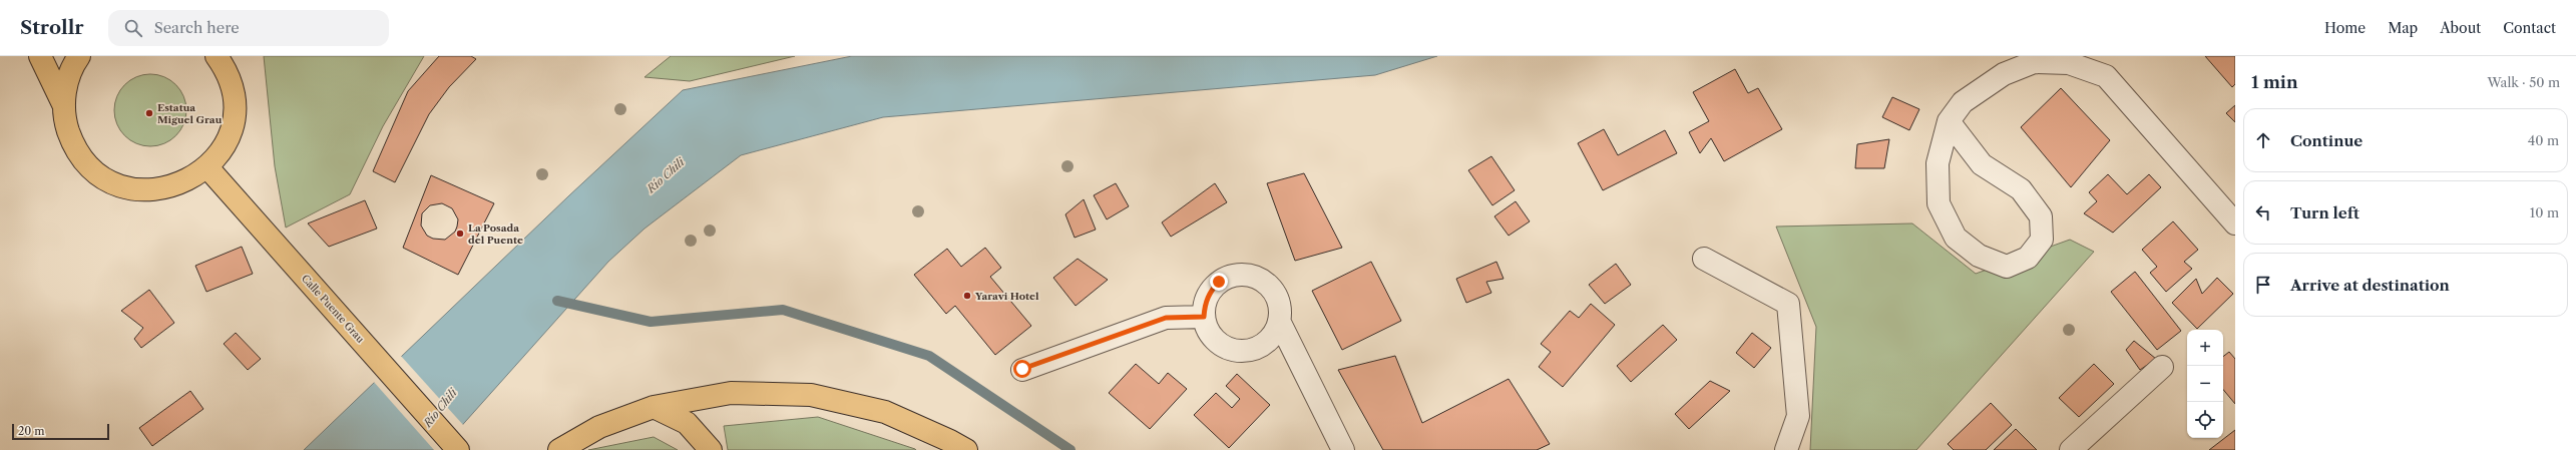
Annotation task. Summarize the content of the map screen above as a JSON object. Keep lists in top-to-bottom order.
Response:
{
  "streets": {
    "main road": ["Calle Puente Grau"]
  },
  "water": ["Río Chili"],
  "places": ["Estatua Miguel Grau", "La Posada del Puente", "Yaravi Hotel"],
  "scale_bar": "20 m",
  "page": {
    "header": "Strollr",
    "search": "Search here",
    "nav": [
      "Home",
      "Map",
      "About",
      "Contact"
    ],
    "heading": ["1 min", "Walk · 50 m"],
    "list": [
      ["Continue", "40 m"],
      ["Turn left", "10 m"],
      "Arrive at destination"
    ],
    "map_buttons": ["+", "−"],
    "scale": "20 m"
  }
}
